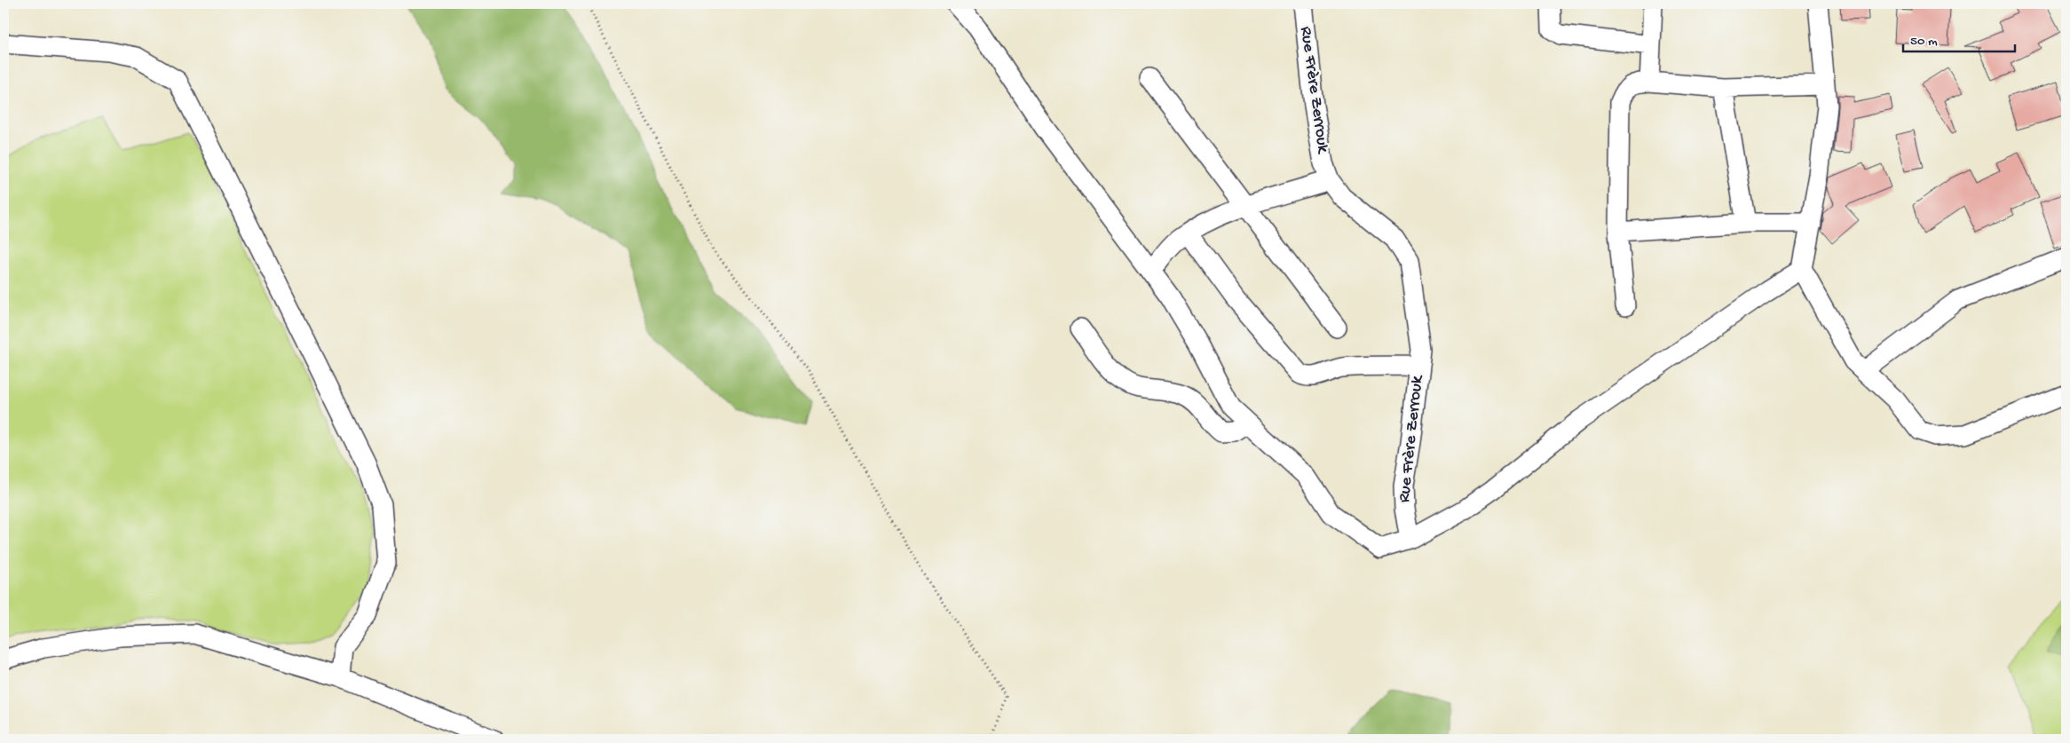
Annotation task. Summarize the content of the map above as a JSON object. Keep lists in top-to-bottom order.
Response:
{
  "streets": {
    "street": ["Rue Frère Zerrouk"]
  },
  "scale_bar": "50 m"
}
